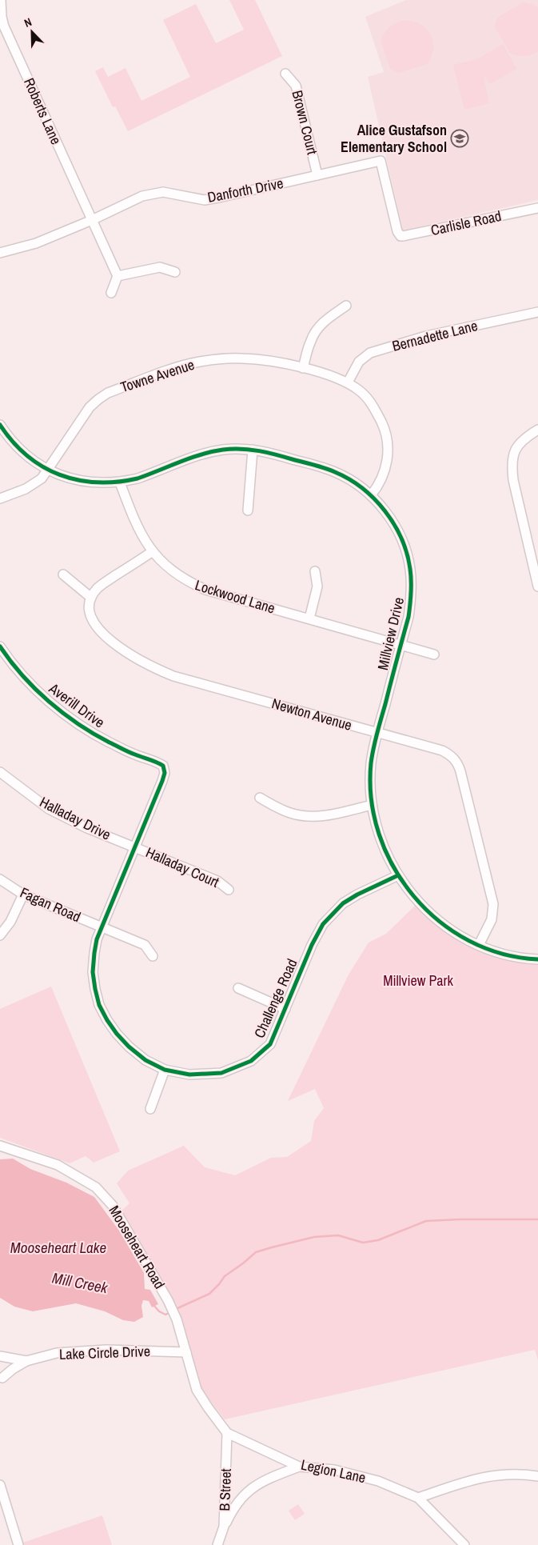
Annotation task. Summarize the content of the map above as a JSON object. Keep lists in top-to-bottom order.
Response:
{
  "streets": {
    "street": [
      "Roberts Lane",
      "Brown Court",
      "Danforth Drive",
      "Carlisle Road",
      "Bernadette Lane",
      "Towne Avenue",
      "Lockwood Lane",
      "Millview Drive",
      "Averill Drive",
      "Newton Avenue",
      "Halladay Drive",
      "Halladay Court",
      "Fagan Road",
      "Challenge Road",
      "Mooseheart Road",
      "Lake Circle Drive",
      "Legion Lane",
      "B Street"
    ]
  },
  "crossings": [
    ["Roberts Lane", "Danforth Drive"],
    ["Brown Court", "Danforth Drive"],
    ["Danforth Drive", "Carlisle Road"],
    ["Bernadette Lane", "Towne Avenue"],
    ["Towne Avenue", "Millview Drive"],
    ["Lockwood Lane", "Millview Drive"],
    ["Millview Drive", "Newton Avenue"],
    ["Millview Drive", "Challenge Road"],
    ["Averill Drive", "Challenge Road"],
    ["Halladay Drive", "Halladay Court"],
    ["Halladay Drive", "Challenge Road"],
    ["Halladay Court", "Challenge Road"],
    ["Fagan Road", "Challenge Road"],
    ["Mooseheart Road", "Lake Circle Drive"],
    ["Mooseheart Road", "Legion Lane"],
    ["Mooseheart Road", "B Street"],
    ["Legion Lane", "B Street"]
  ],
  "water": ["Mooseheart Lake", "Mill Creek"],
  "parks": ["Millview Park"],
  "places": {
    "school or university": ["Alice Gustafson Elementary School"]
  },
  "north": "top left"
}
